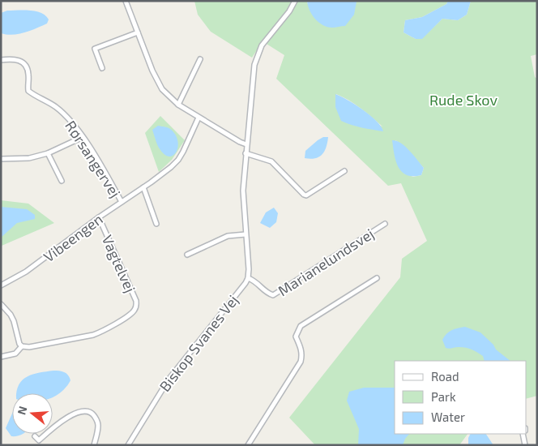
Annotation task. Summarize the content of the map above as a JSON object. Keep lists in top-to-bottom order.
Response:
{
  "streets": {
    "street": [
      "Rørsangervej",
      "Vibeengen",
      "Marianelundsvej",
      "Vagtelvej",
      "Biskop Svanes Vej"
    ]
  },
  "crossings": [
    ["Rørsangervej", "Vibeengen"],
    ["Vibeengen", "Vagtelvej"],
    ["Marianelundsvej", "Biskop Svanes Vej"]
  ],
  "parks": ["Rude Skov"],
  "legend": ["Road", "Park", "Water"],
  "north": "left"
}
